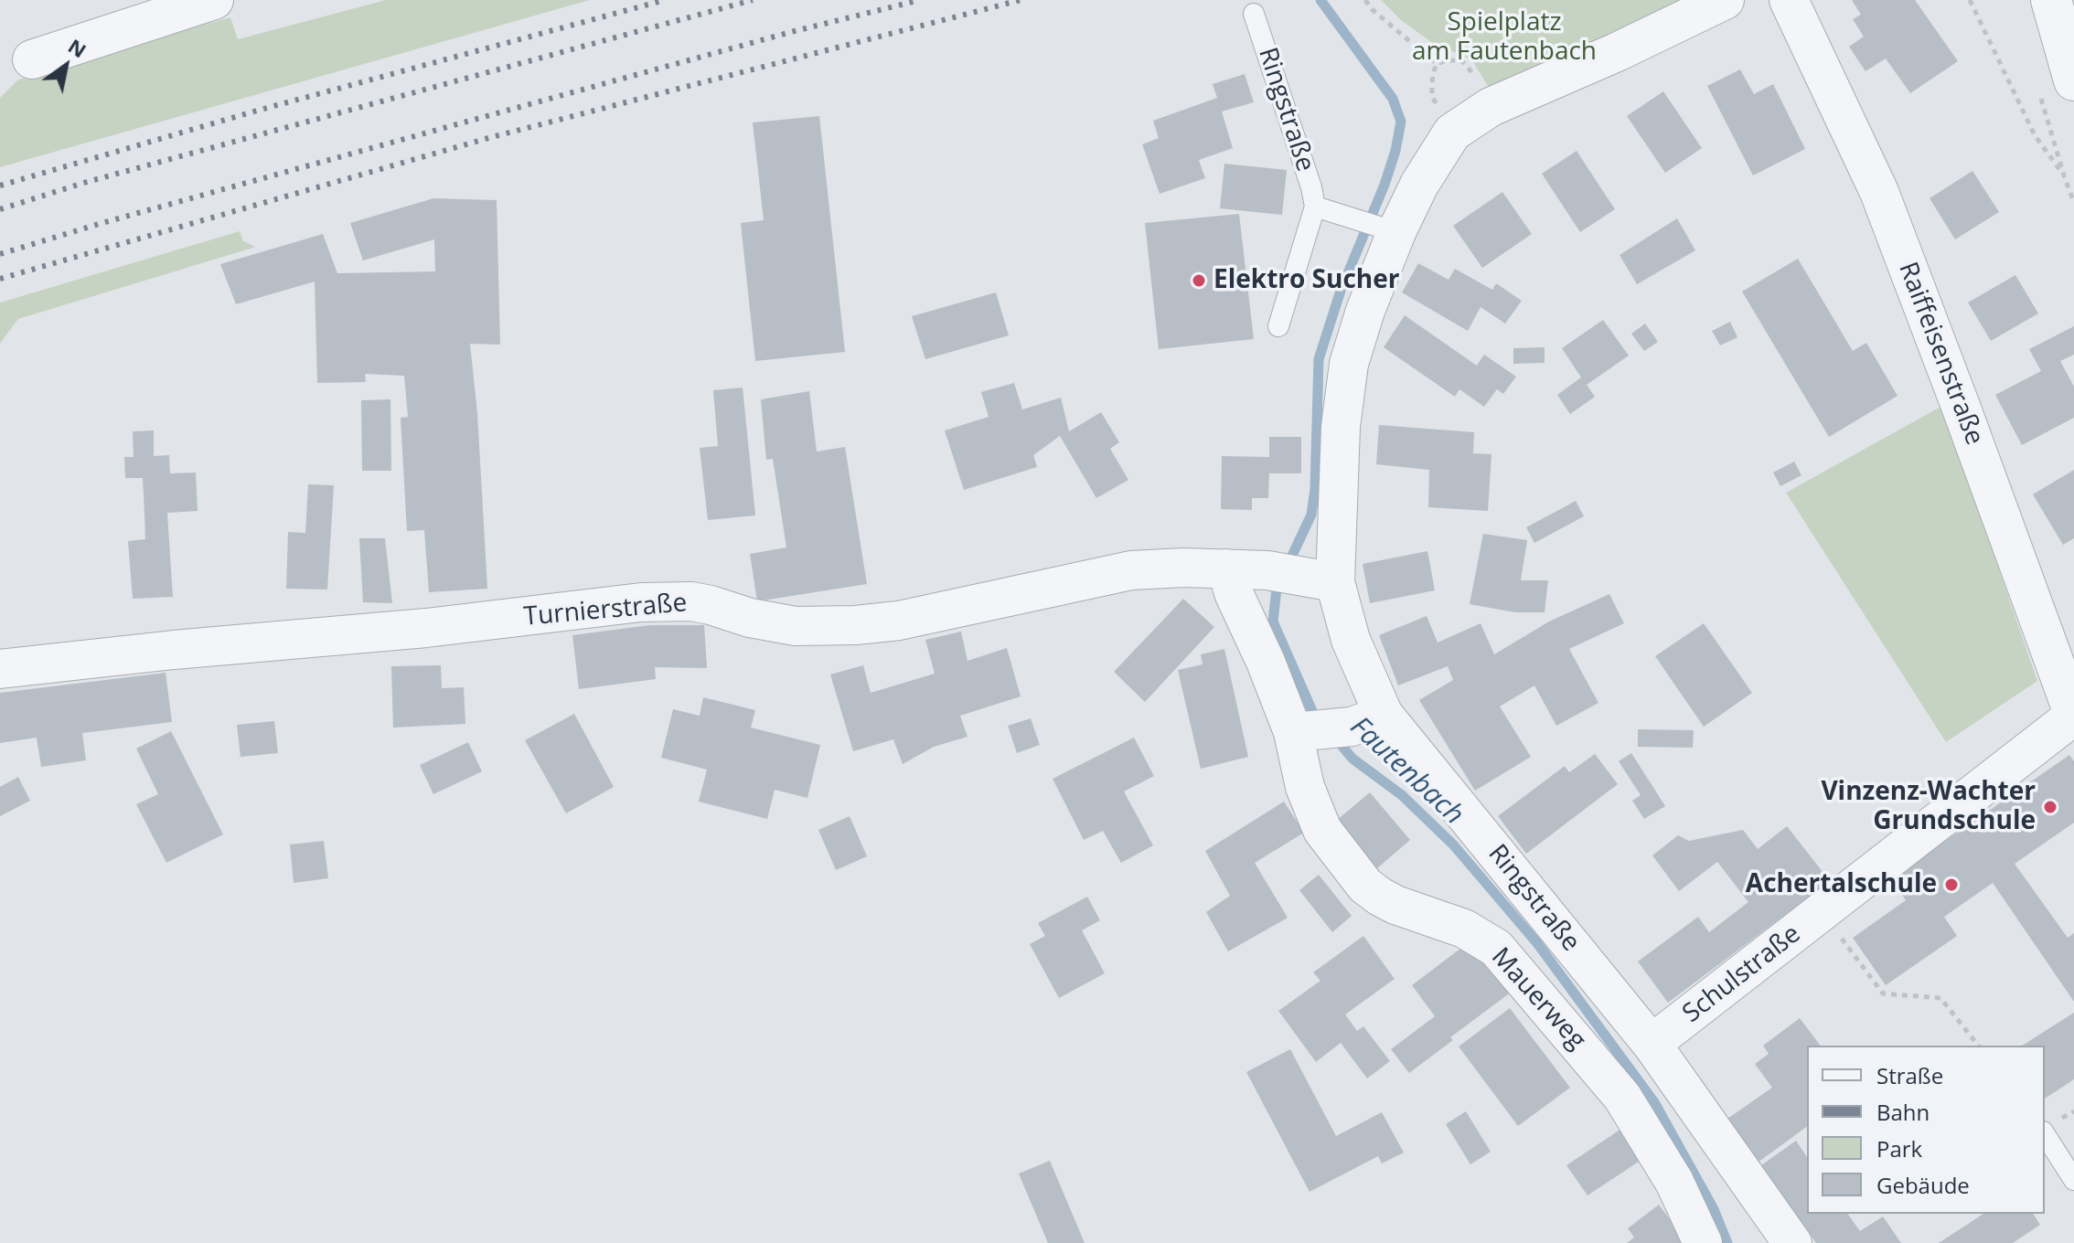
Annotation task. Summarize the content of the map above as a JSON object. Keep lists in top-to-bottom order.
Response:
{
  "streets": {
    "street": [
      "Ringstraße",
      "Raiffeisenstraße",
      "Turnierstraße",
      "Schulstraße",
      "Mauerweg"
    ]
  },
  "crossings": [
    ["Ringstraße", "Turnierstraße"],
    ["Ringstraße", "Schulstraße"],
    ["Ringstraße", "Mauerweg"],
    ["Raiffeisenstraße", "Schulstraße"],
    ["Turnierstraße", "Mauerweg"]
  ],
  "water": ["Fautenbach"],
  "parks": ["Spielplatz am Fautenbach"],
  "places": ["Elektro Sucher", "Vinzenz-Wachter Grundschule", "Achertalschule"],
  "legend": [
    "Straße",
    "Bahn",
    "Park",
    "Gebäude"
  ],
  "north": "top right"
}
